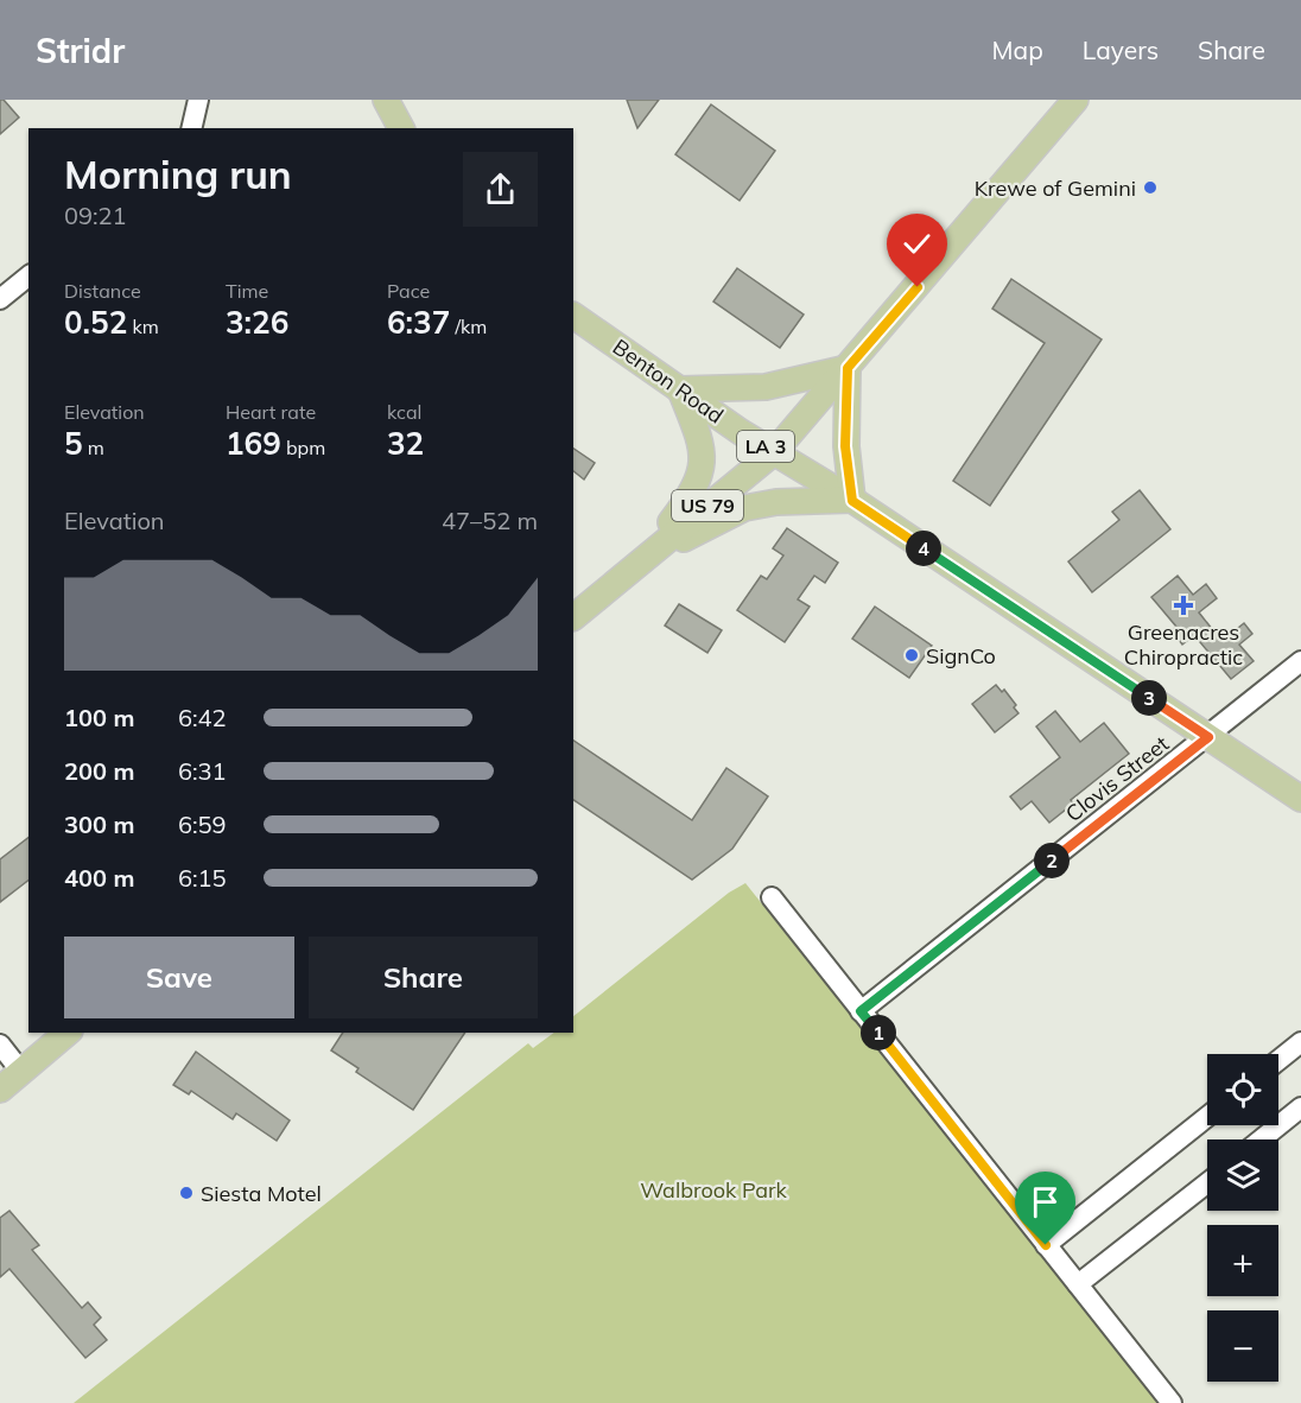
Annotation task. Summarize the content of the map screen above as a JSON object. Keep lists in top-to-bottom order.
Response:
{
  "streets": {
    "main road": ["Benton Road", "LA 3", "US 79"],
    "street": ["Clovis Street"]
  },
  "crossings": [
    ["Benton Road", "US 79"],
    ["Benton Road", "Clovis Street"]
  ],
  "parks": ["Walbrook Park"],
  "places": {
    "other": ["Krewe of Gemini", "SignCo", "Siesta Motel"],
    "health": ["Greenacres Chiropractic"]
  },
  "page": {
    "header": "Stridr",
    "nav": ["Map", "Layers", "Share"],
    "heading": ["Morning run", "09:21"],
    "stats": [
      ["Distance", "0.52 km"],
      ["Time", "3:26"],
      ["Pace", "6:37 /km"],
      ["Elevation", "5 m"],
      ["Heart rate", "169 bpm"],
      ["kcal", "32"]
    ],
    "chart": ["Elevation", "47–52 m"],
    "pins": [
      "4",
      "3",
      "2",
      "1"
    ],
    "list": [
      {
        "name": "100 m",
        "note": "6:42"
      },
      {
        "name": "200 m",
        "note": "6:31"
      },
      {
        "name": "300 m",
        "note": "6:59"
      },
      {
        "name": "400 m",
        "note": "6:15"
      }
    ],
    "buttons": ["Save", "Share"],
    "map_buttons": ["+", "−"]
  }
}
